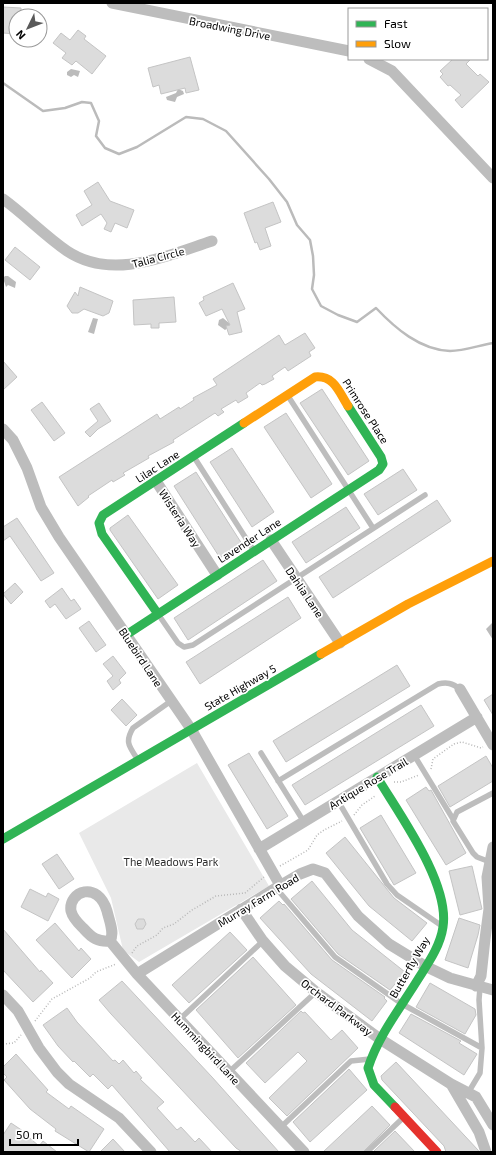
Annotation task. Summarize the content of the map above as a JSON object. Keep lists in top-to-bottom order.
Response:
{
  "streets": {
    "street": [
      "Broadwing Drive",
      "Talia Circle",
      "Primrose Place",
      "Lilac Lane",
      "Wisteria Way",
      "Lavender Lane",
      "Dahlia Lane",
      "Bluebird Lane",
      "State Highway 5",
      "Antique Rose Trail",
      "Murray Farm Road",
      "Butterfly Way",
      "Orchard Parkway",
      "Hummingbird Lane"
    ]
  },
  "crossings": [
    ["Primrose Place", "Lilac Lane"],
    ["Primrose Place", "Lavender Lane"],
    ["Lilac Lane", "Wisteria Way"],
    ["Lilac Lane", "Lavender Lane"],
    ["Wisteria Way", "Lavender Lane"],
    ["Lavender Lane", "Dahlia Lane"],
    ["Lavender Lane", "Bluebird Lane"],
    ["Dahlia Lane", "State Highway 5"],
    ["Bluebird Lane", "State Highway 5"],
    ["Bluebird Lane", "Antique Rose Trail"],
    ["Bluebird Lane", "Murray Farm Road"],
    ["Antique Rose Trail", "Butterfly Way"],
    ["Murray Farm Road", "Butterfly Way"],
    ["Murray Farm Road", "Orchard Parkway"],
    ["Murray Farm Road", "Hummingbird Lane"],
    ["Butterfly Way", "Orchard Parkway"]
  ],
  "parks": ["The Meadows Park"],
  "legend": ["Fast", "Slow"],
  "scale_bar": "50 m",
  "north": "bottom left"
}
